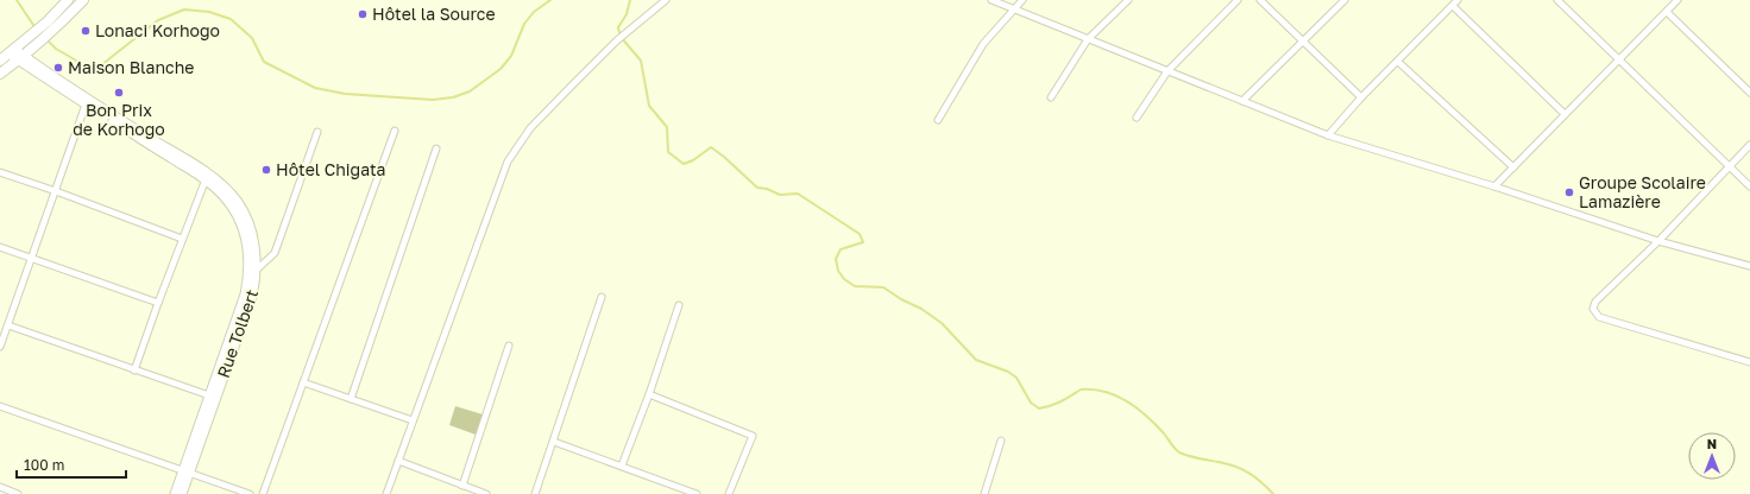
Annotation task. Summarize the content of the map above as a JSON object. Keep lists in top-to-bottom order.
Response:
{
  "streets": {
    "street": ["Rue Tolbert"]
  },
  "places": [
    "Hôtel la Source",
    "Lonaci Korhogo",
    "Maison Blanche",
    "Bon Prix de Korhogo",
    "Hôtel Chigata",
    "Groupe Scolaire Lamazière"
  ],
  "scale_bar": "100 m",
  "north": "top"
}
